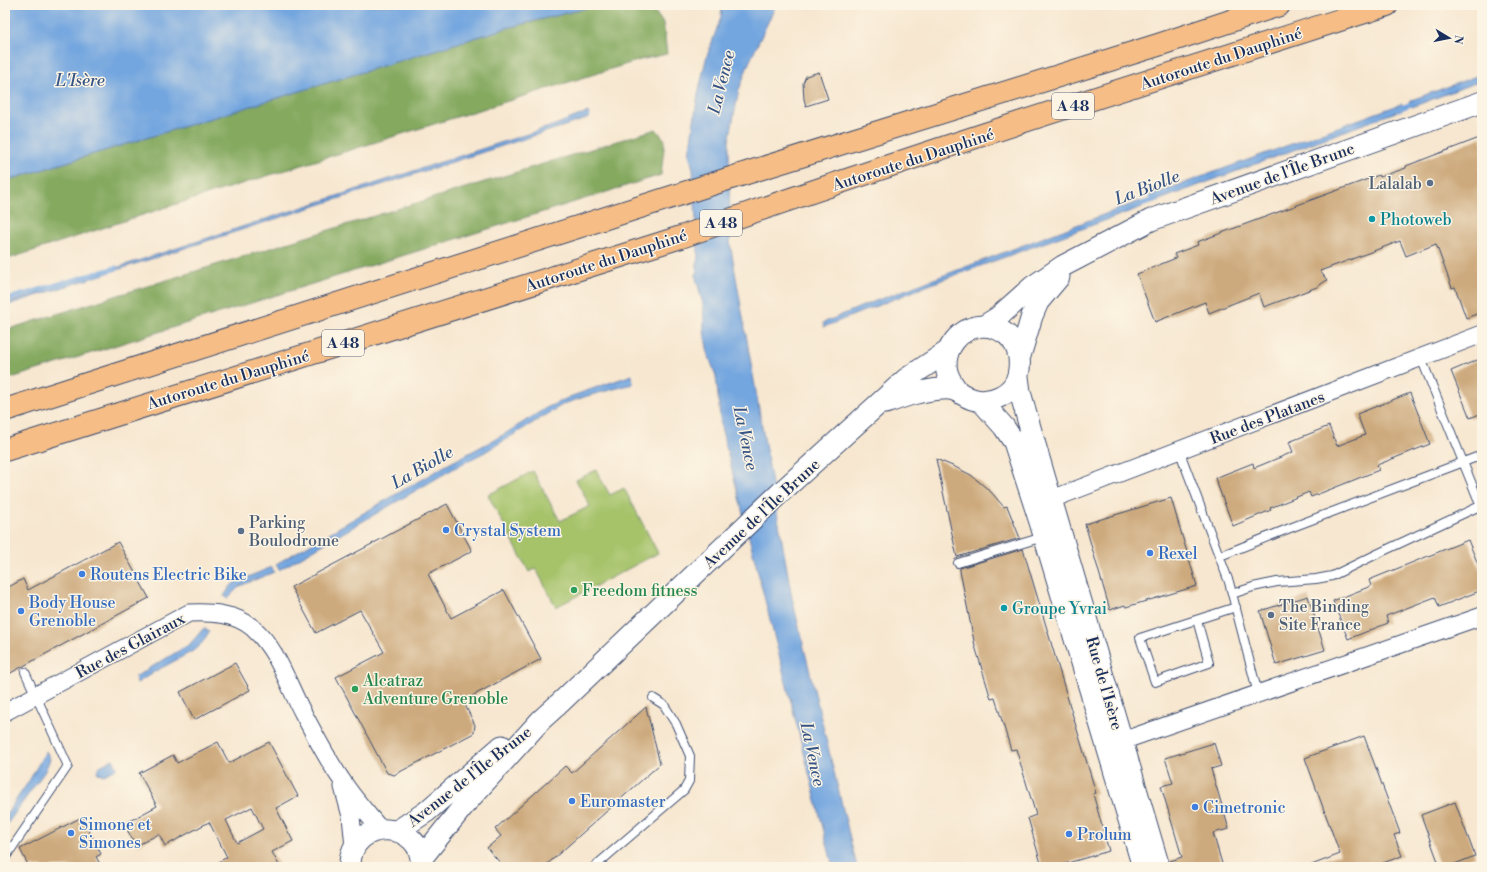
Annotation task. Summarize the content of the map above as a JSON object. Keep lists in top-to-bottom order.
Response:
{
  "streets": {
    "highway": ["Autoroute du Dauphiné", "A 48"],
    "street": [
      "Avenue de l'Île Brune",
      "Rue des Platanes",
      "Rue des Glairaux",
      "Rue de l'Isère"
    ]
  },
  "crossings": [
    ["Avenue de l'Île Brune", "Rue des Glairaux"],
    ["Avenue de l'Île Brune", "Rue de l'Isère"],
    ["Rue des Platanes", "Rue de l'Isère"]
  ],
  "water": ["L'Isère", "La Vence", "La Biolle"],
  "places": [
    "Lalalab",
    "Photoweb",
    "Crystal System",
    "Parking Boulodrome",
    "Rexel",
    "Routens Electric Bike",
    "Freedom fitness",
    "Groupe Yvrai",
    "Body House Grenoble",
    "The Binding Site France",
    "Alcatraz Adventure Grenoble",
    "Euromaster",
    "Cimetronic",
    "Simone et Simones",
    "Prolum"
  ],
  "north": "right"
}
